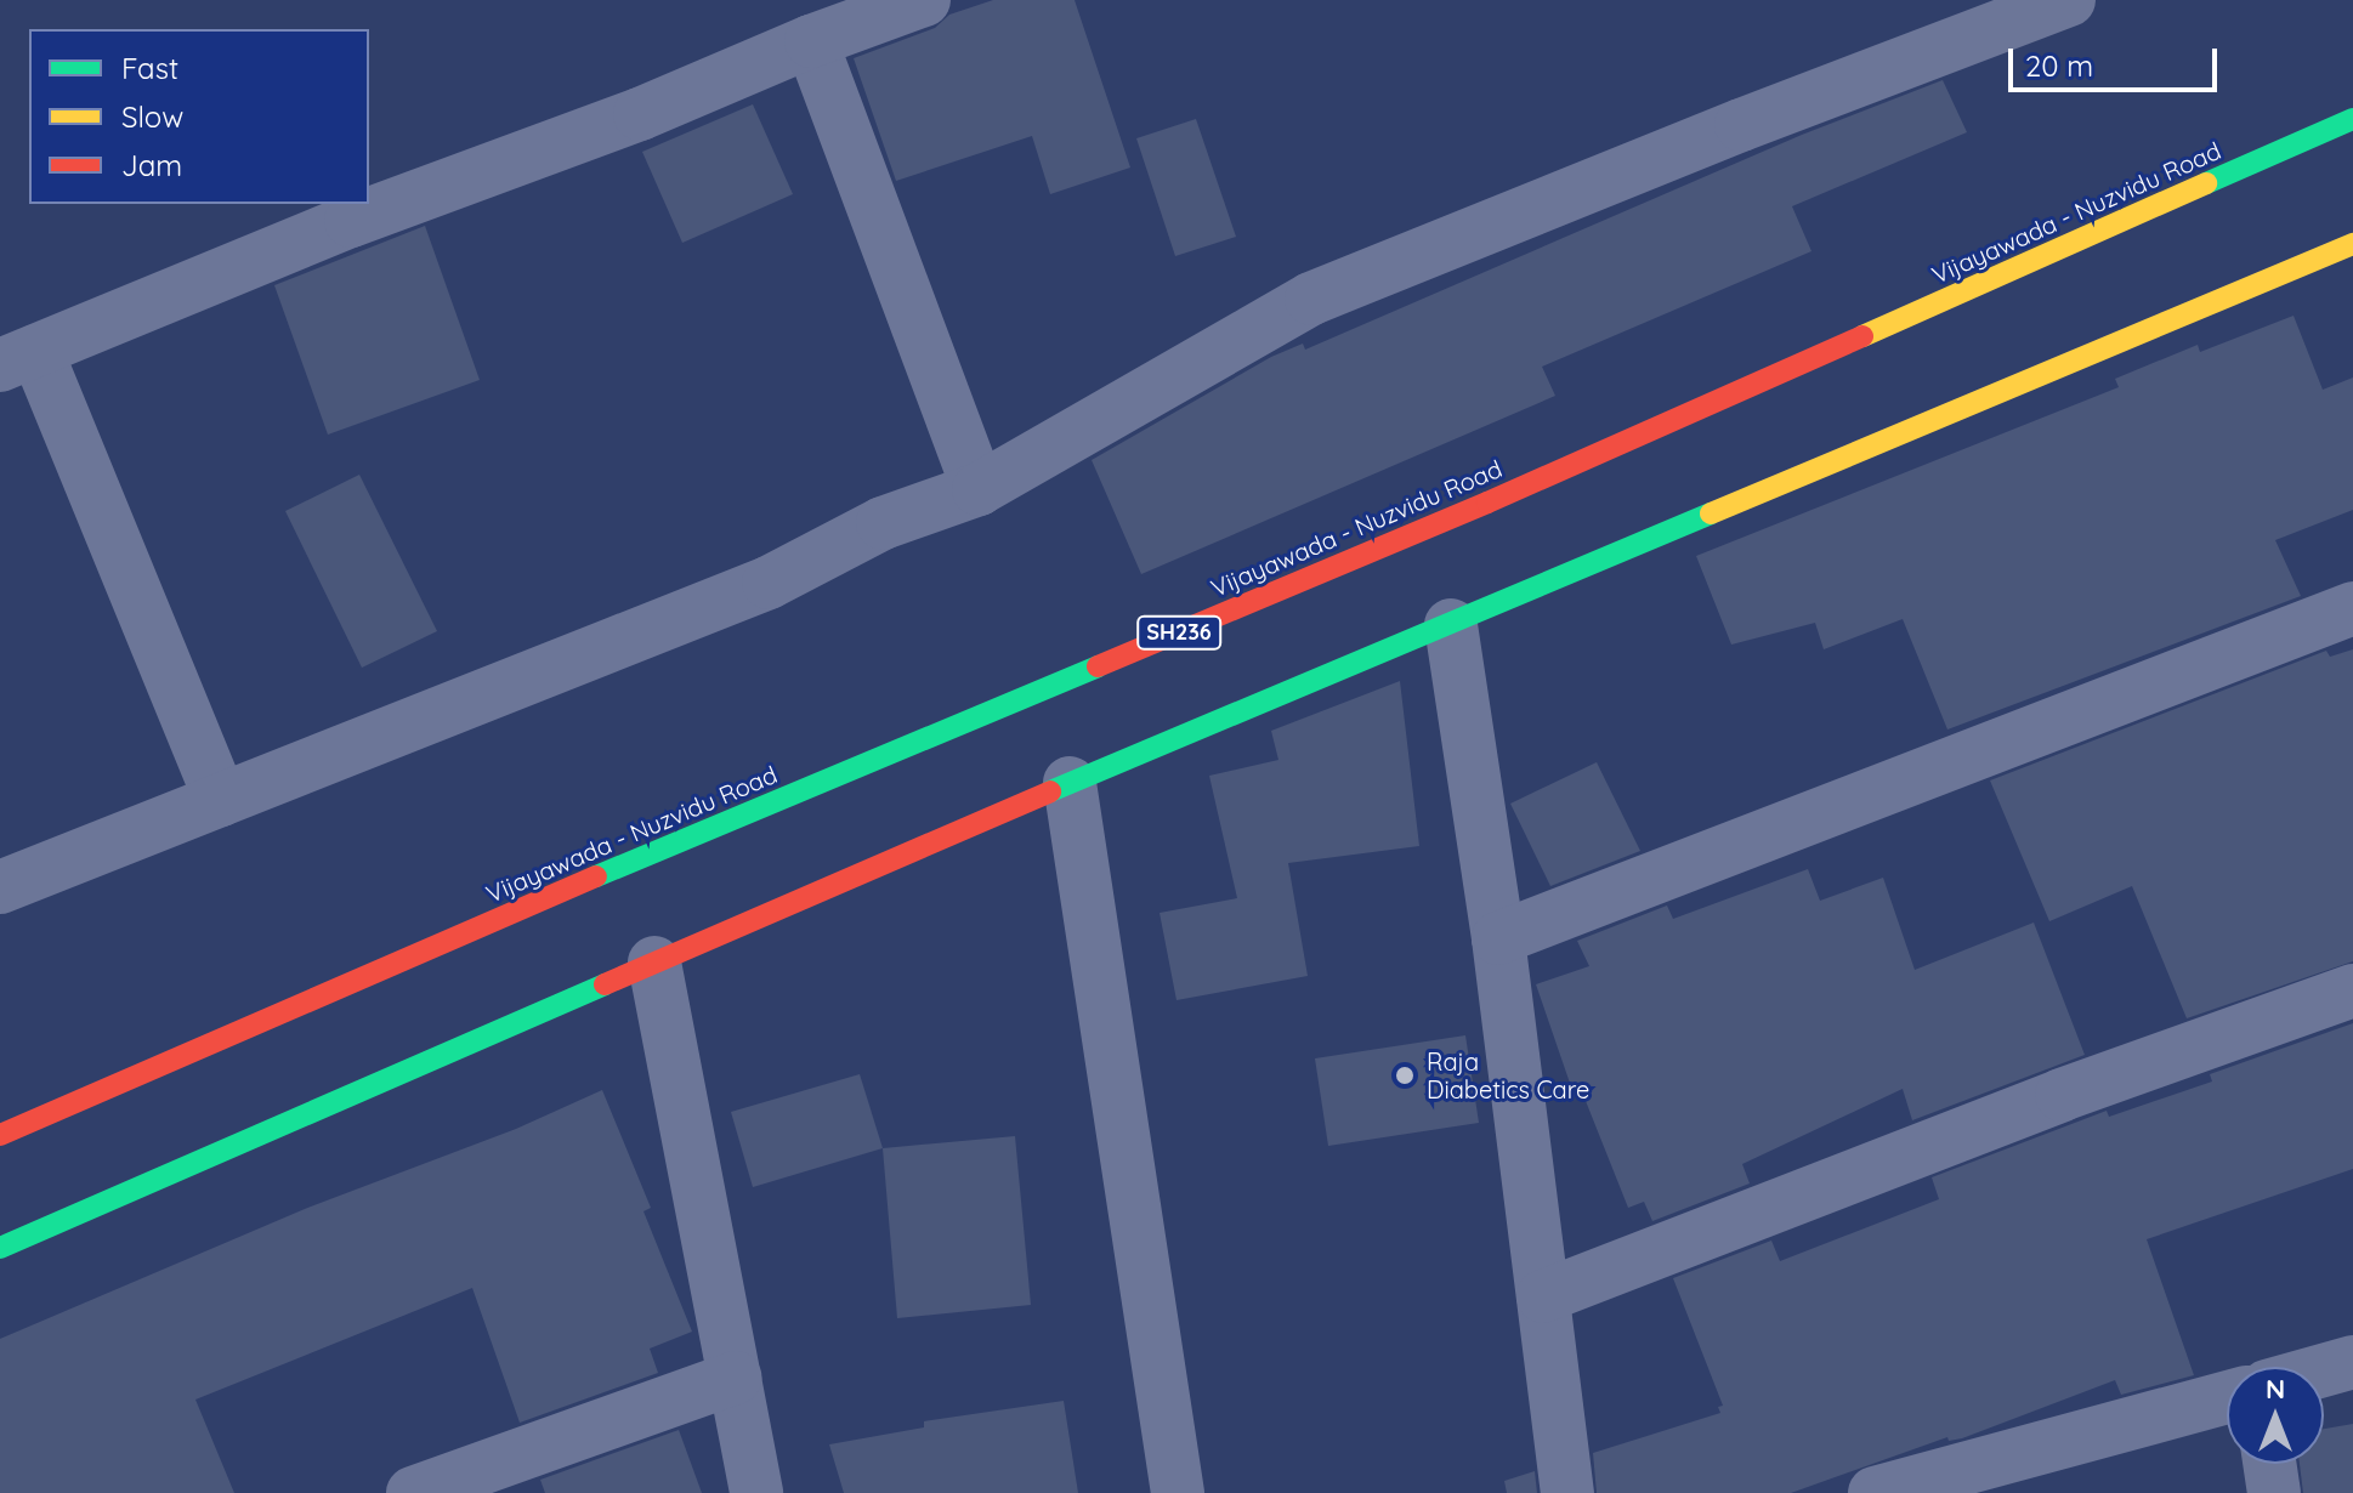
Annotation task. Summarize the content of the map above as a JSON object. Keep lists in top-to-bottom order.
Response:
{
  "streets": {
    "main road": ["Vijayawada - Nuzvidu Road", "SH236"]
  },
  "places": ["Raja Diabetics Care"],
  "legend": ["Fast", "Slow", "Jam"],
  "scale_bar": "20 m",
  "north": "top"
}
